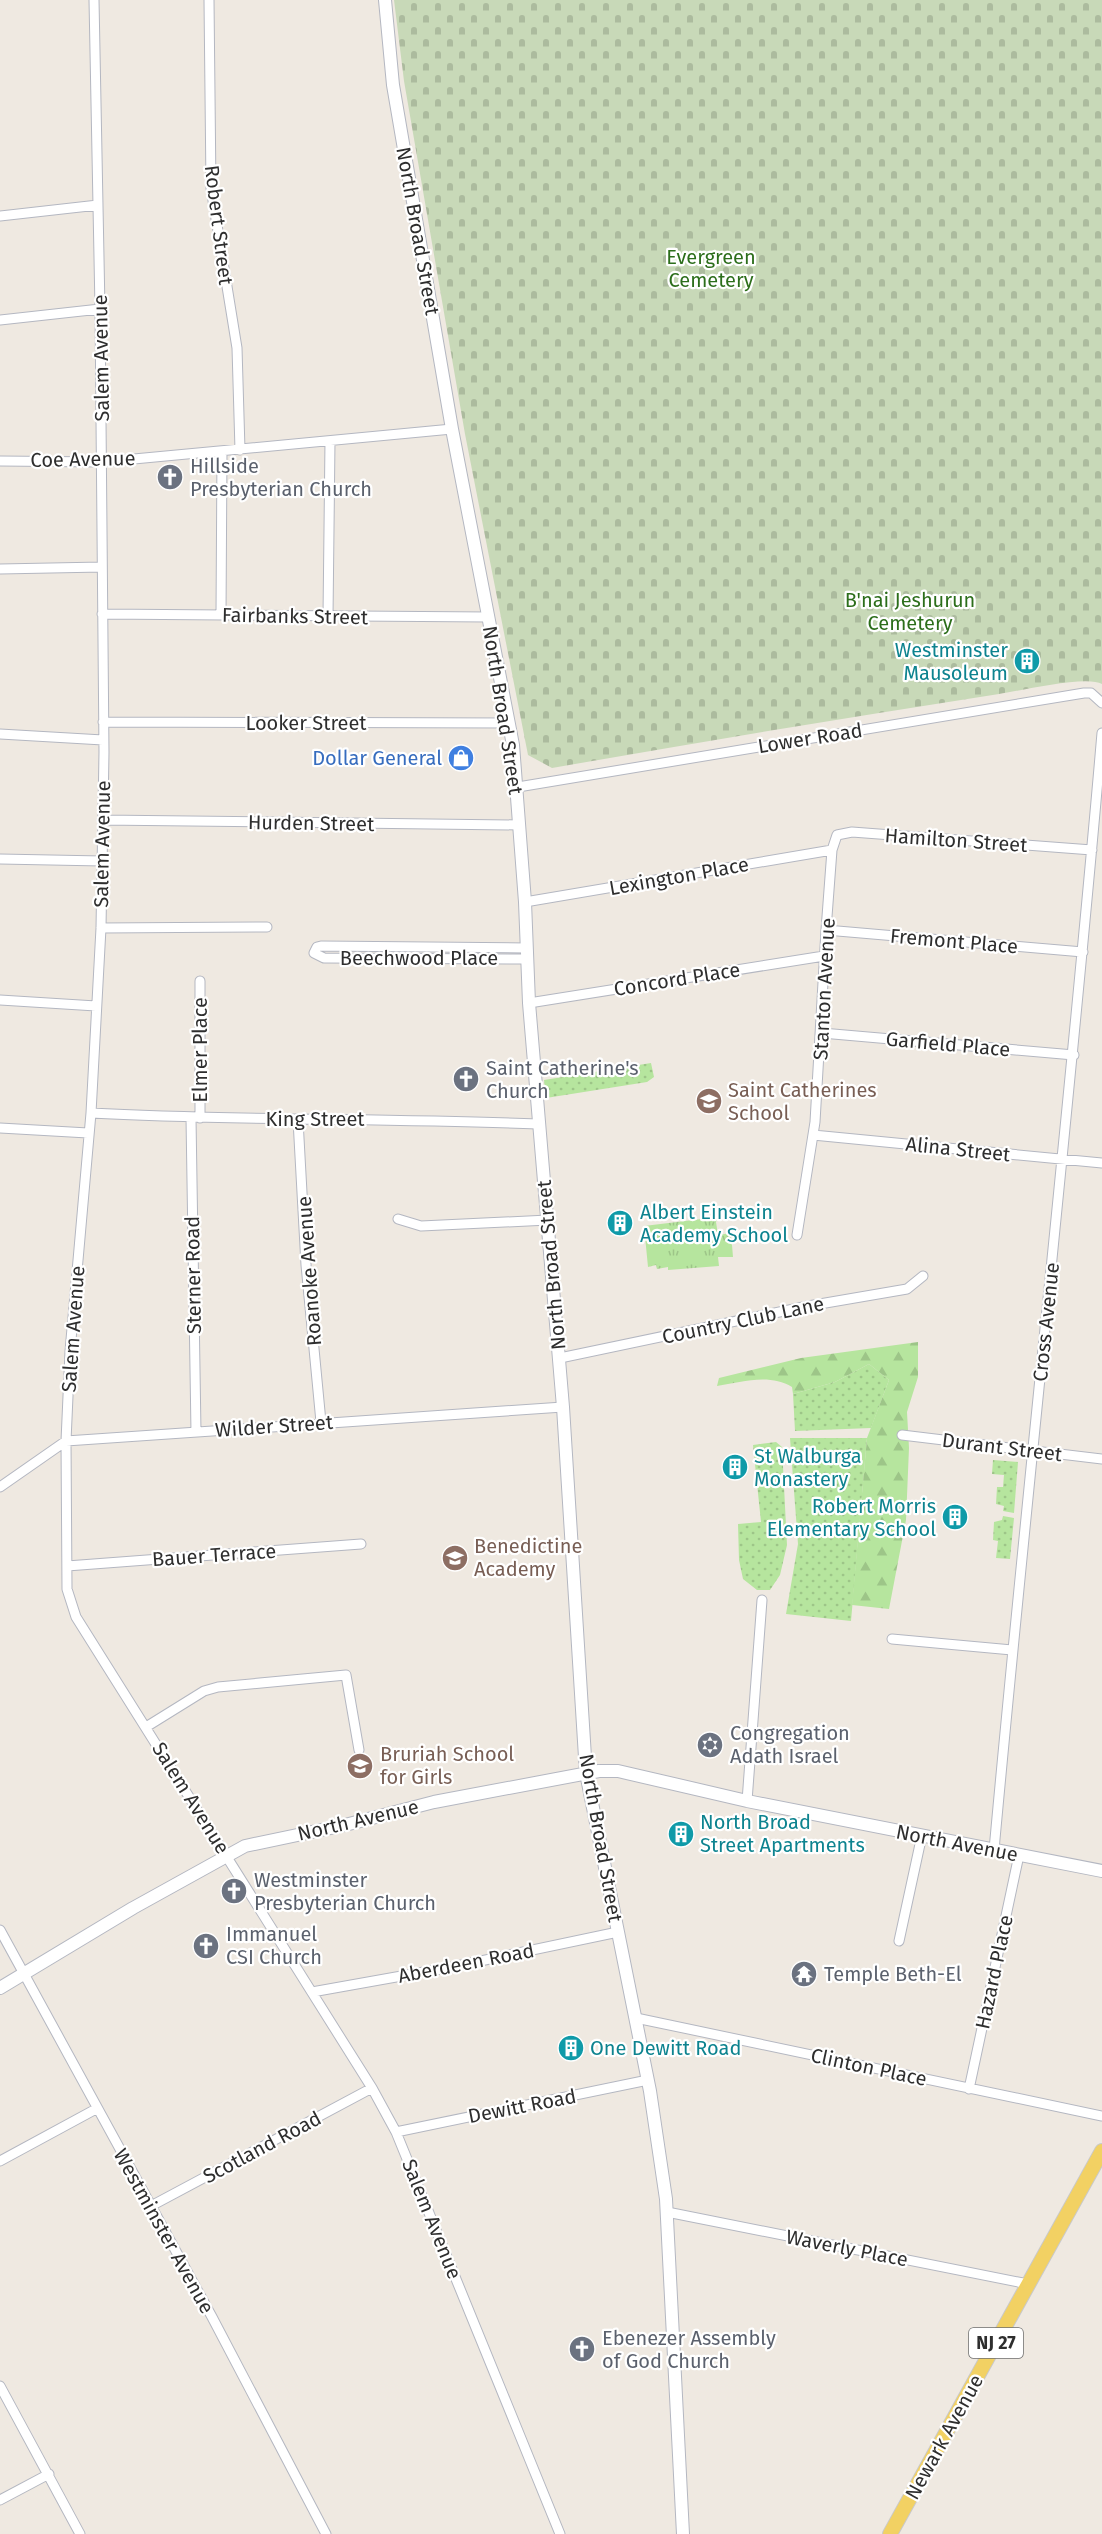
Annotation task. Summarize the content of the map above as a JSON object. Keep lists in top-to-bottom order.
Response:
{
  "streets": {
    "main road": [
      "North Broad Street",
      "North Avenue",
      "NJ 27",
      "Newark Avenue"
    ],
    "street": [
      "Robert Street",
      "Salem Avenue",
      "Coe Avenue",
      "Fairbanks Street",
      "Looker Street",
      "Lower Road",
      "Hurden Street",
      "Hamilton Street",
      "Lexington Place",
      "Fremont Place",
      "Beechwood Place",
      "Concord Place",
      "Stanton Avenue",
      "Garfield Place",
      "Elmer Place",
      "King Street",
      "Alina Street",
      "Roanoke Avenue",
      "Sterner Road",
      "Country Club Lane",
      "Cross Avenue",
      "Wilder Street",
      "Durant Street",
      "Bauer Terrace",
      "Aberdeen Road",
      "Hazard Place",
      "Clinton Place",
      "Dewitt Road",
      "Scotland Road",
      "Westminster Avenue",
      "Waverly Place"
    ]
  },
  "crossings": [
    ["Robert Street", "Coe Avenue"],
    ["North Broad Street", "Coe Avenue"],
    ["North Broad Street", "Fairbanks Street"],
    ["North Broad Street", "Looker Street"],
    ["North Broad Street", "Lower Road"],
    ["North Broad Street", "Hurden Street"],
    ["North Broad Street", "Lexington Place"],
    ["North Broad Street", "Beechwood Place"],
    ["North Broad Street", "Concord Place"],
    ["North Broad Street", "King Street"],
    ["North Broad Street", "Country Club Lane"],
    ["North Broad Street", "Wilder Street"],
    ["North Broad Street", "North Avenue"],
    ["North Broad Street", "Aberdeen Road"],
    ["North Broad Street", "Clinton Place"],
    ["North Broad Street", "Dewitt Road"],
    ["North Broad Street", "Waverly Place"],
    ["Salem Avenue", "Coe Avenue"],
    ["Salem Avenue", "Fairbanks Street"],
    ["Salem Avenue", "Looker Street"],
    ["Salem Avenue", "Hurden Street"],
    ["Salem Avenue", "King Street"],
    ["Salem Avenue", "Wilder Street"],
    ["Salem Avenue", "Bauer Terrace"],
    ["Salem Avenue", "North Avenue"],
    ["Salem Avenue", "Aberdeen Road"],
    ["Salem Avenue", "Dewitt Road"],
    ["Salem Avenue", "Scotland Road"],
    ["Hamilton Street", "Lexington Place"],
    ["Hamilton Street", "Stanton Avenue"],
    ["Hamilton Street", "Cross Avenue"],
    ["Lexington Place", "Stanton Avenue"],
    ["Fremont Place", "Stanton Avenue"],
    ["Fremont Place", "Cross Avenue"],
    ["Concord Place", "Stanton Avenue"],
    ["Stanton Avenue", "Garfield Place"],
    ["Stanton Avenue", "Alina Street"],
    ["Garfield Place", "Cross Avenue"],
    ["Elmer Place", "King Street"],
    ["Elmer Place", "Sterner Road"],
    ["King Street", "Roanoke Avenue"],
    ["King Street", "Sterner Road"],
    ["Alina Street", "Cross Avenue"],
    ["Roanoke Avenue", "Wilder Street"],
    ["Sterner Road", "Wilder Street"],
    ["Cross Avenue", "Durant Street"],
    ["Cross Avenue", "North Avenue"],
    ["North Avenue", "Hazard Place"],
    ["North Avenue", "Westminster Avenue"],
    ["Hazard Place", "Clinton Place"],
    ["Scotland Road", "Westminster Avenue"],
    ["Waverly Place", "Newark Avenue"]
  ],
  "parks": ["Evergreen Cemetery", "B'nai Jeshurun Cemetery"],
  "places": {
    "church": [
      "Hillside Presbyterian Church",
      "Saint Catherine's Church",
      "Westminster Presbyterian Church",
      "Immanuel CSI Church",
      "Ebenezer Assembly of God Church"
    ],
    "building": [
      "Westminster Mausoleum",
      "Albert Einstein Academy School",
      "St Walburga Monastery",
      "Robert Morris Elementary School",
      "North Broad Street Apartments",
      "One Dewitt Road"
    ],
    "shop": ["Dollar General"],
    "school or university": ["Saint Catherines School", "Benedictine Academy", "Bruriah School for Girls"],
    "synagogue": ["Congregation Adath Israel"],
    "temple": ["Temple Beth-El"]
  }
}
